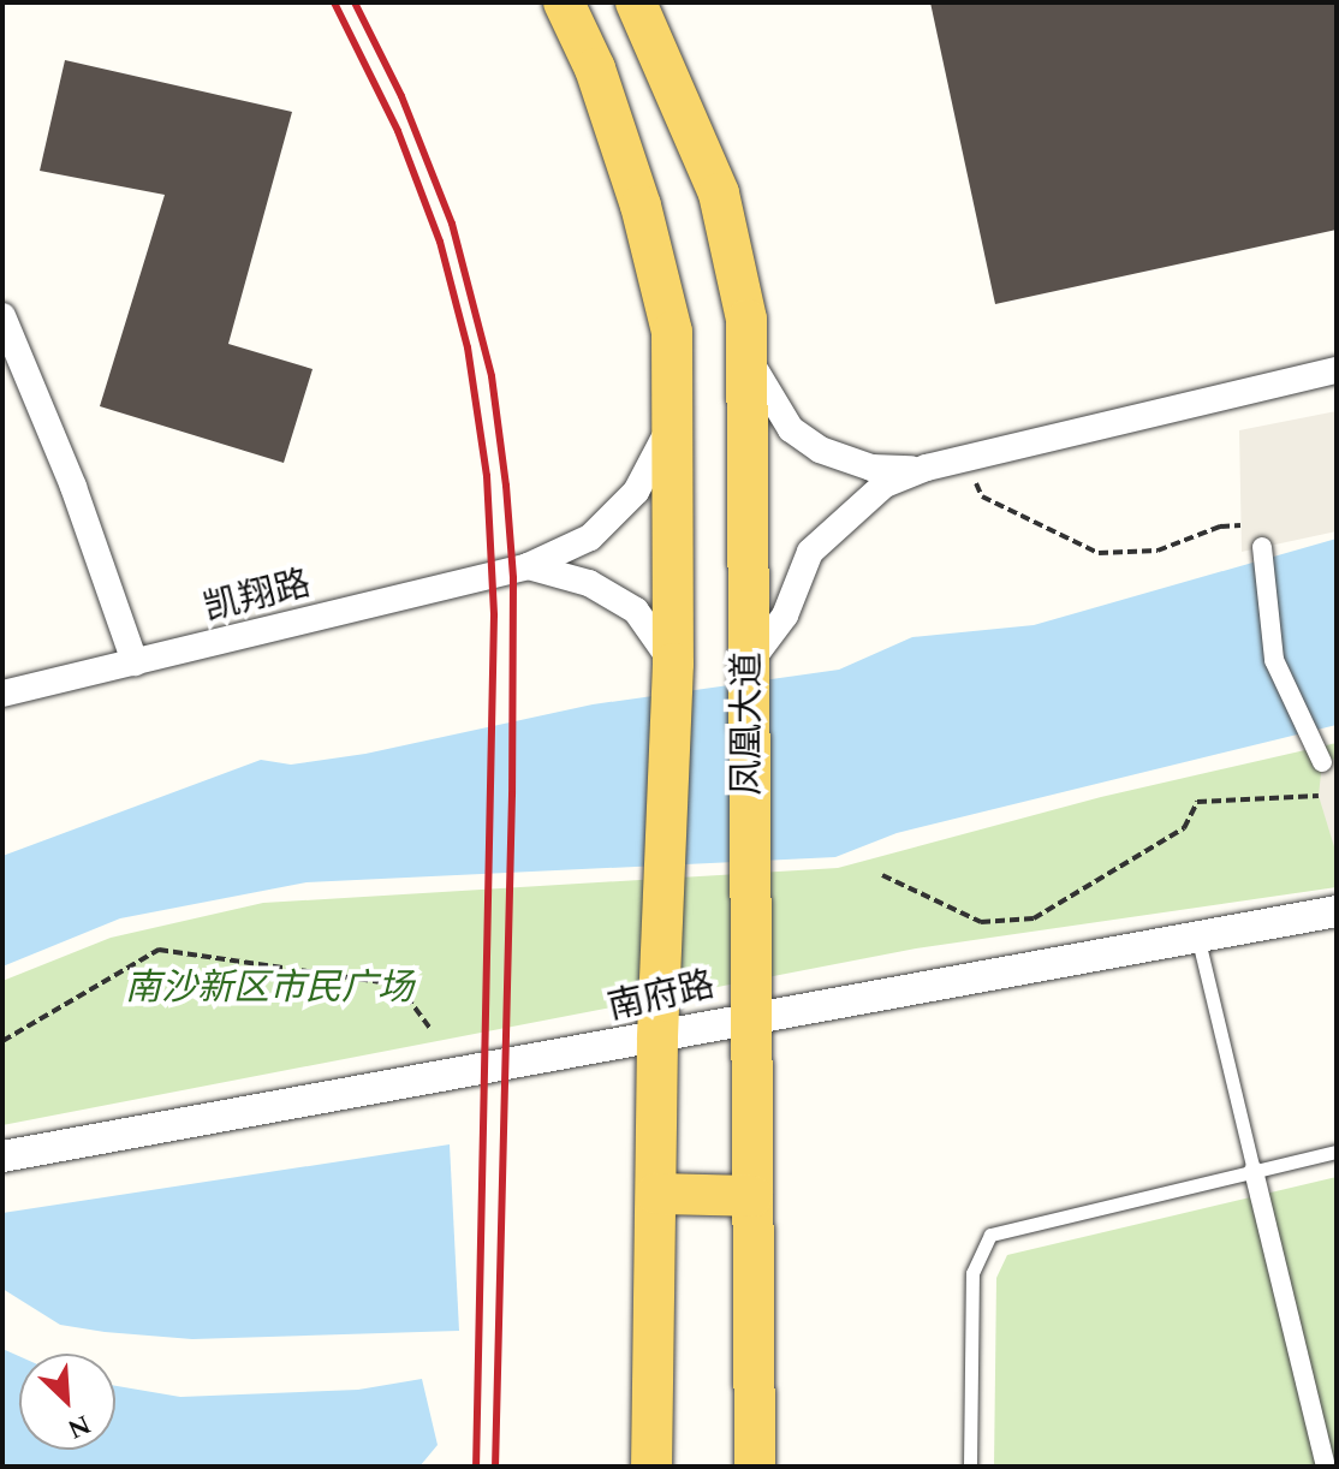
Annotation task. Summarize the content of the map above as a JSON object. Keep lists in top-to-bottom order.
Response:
{
  "streets": {
    "main road": ["凤凰大道"],
    "street": ["凯翔路", "南府路"]
  },
  "crossings": [
    ["凯翔路", "凤凰大道"],
    ["凤凰大道", "南府路"]
  ],
  "parks": ["南沙新区市民广场"],
  "north": "bottom right"
}
